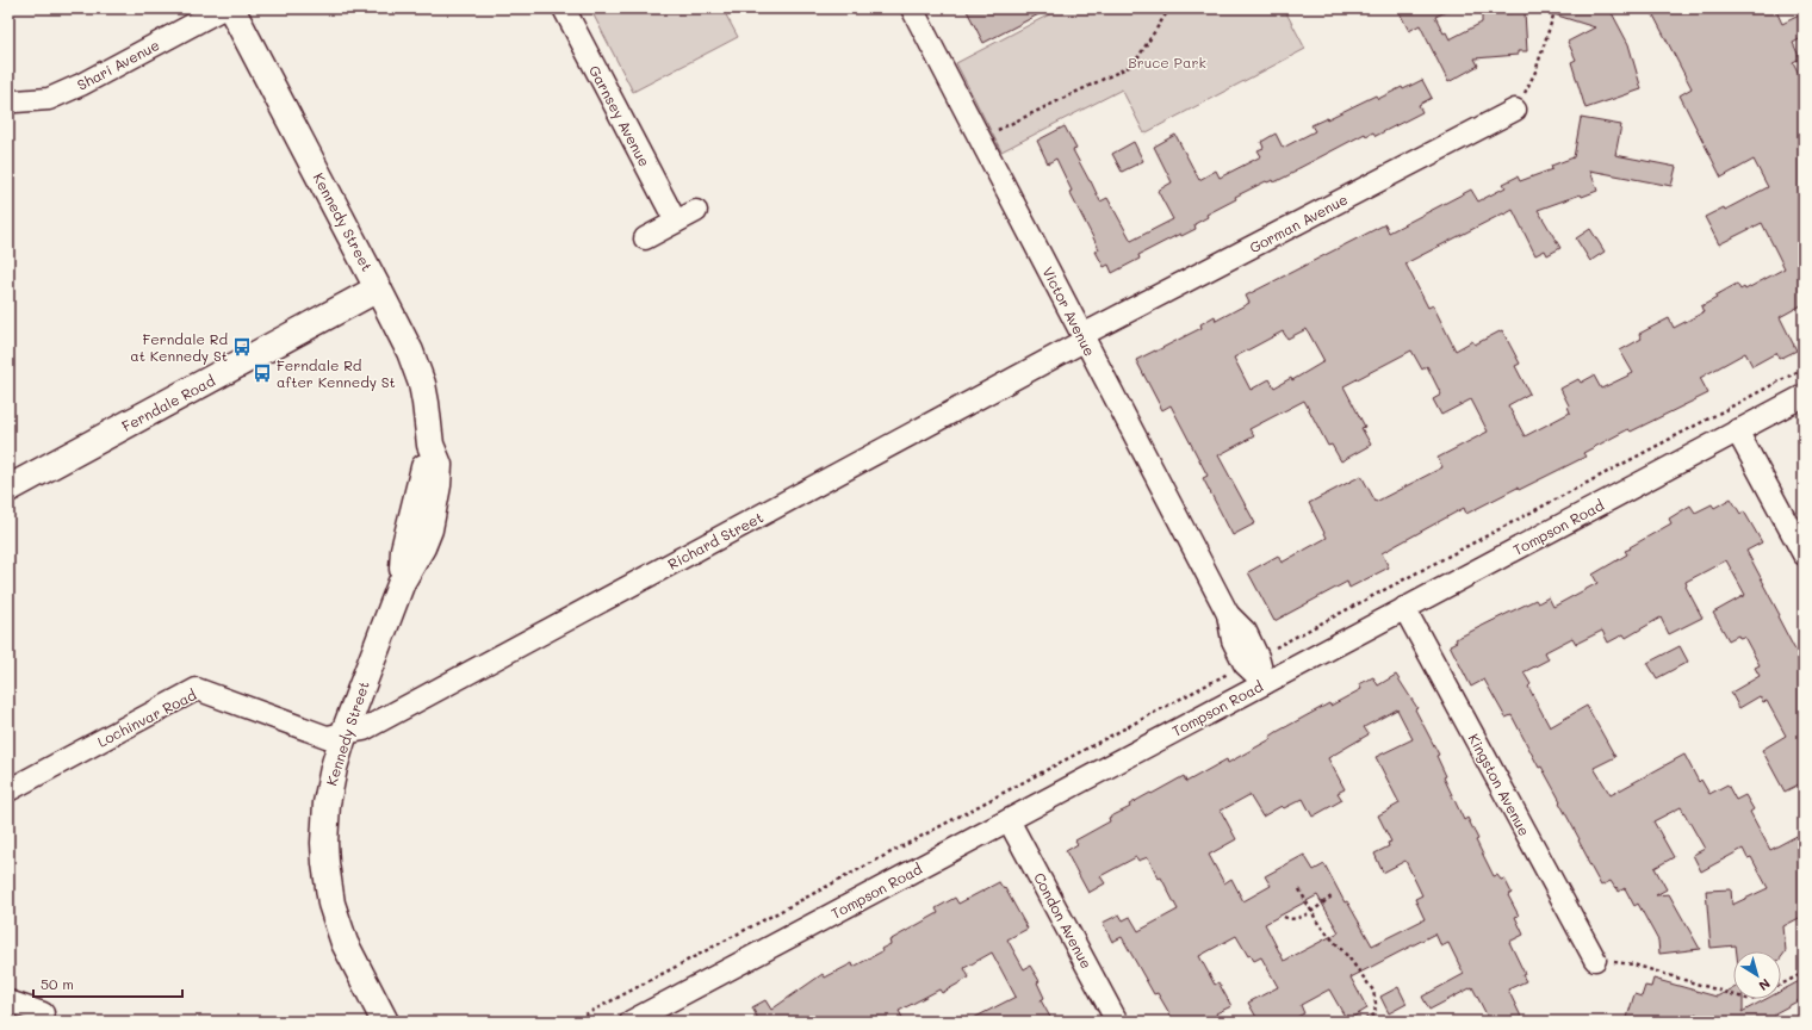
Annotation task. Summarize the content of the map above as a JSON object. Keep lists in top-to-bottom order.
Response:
{
  "streets": {
    "street": [
      "Shari Avenue",
      "Garnsey Avenue",
      "Kennedy Street",
      "Gorman Avenue",
      "Victor Avenue",
      "Ferndale Road",
      "Tompson Road",
      "Richard Street",
      "Lochinvar Road",
      "Kingston Avenue",
      "Condon Avenue"
    ]
  },
  "crossings": [
    ["Kennedy Street", "Ferndale Road"],
    ["Kennedy Street", "Richard Street"],
    ["Kennedy Street", "Lochinvar Road"],
    ["Gorman Avenue", "Victor Avenue"],
    ["Gorman Avenue", "Richard Street"],
    ["Victor Avenue", "Tompson Road"],
    ["Victor Avenue", "Richard Street"],
    ["Tompson Road", "Kingston Avenue"],
    ["Tompson Road", "Condon Avenue"],
    ["Richard Street", "Lochinvar Road"]
  ],
  "parks": ["Bruce Park"],
  "places": {
    "bus stop": ["Ferndale Rd at Kennedy St", "Ferndale Rd after Kennedy St"]
  },
  "scale_bar": "50 m",
  "north": "bottom right"
}
